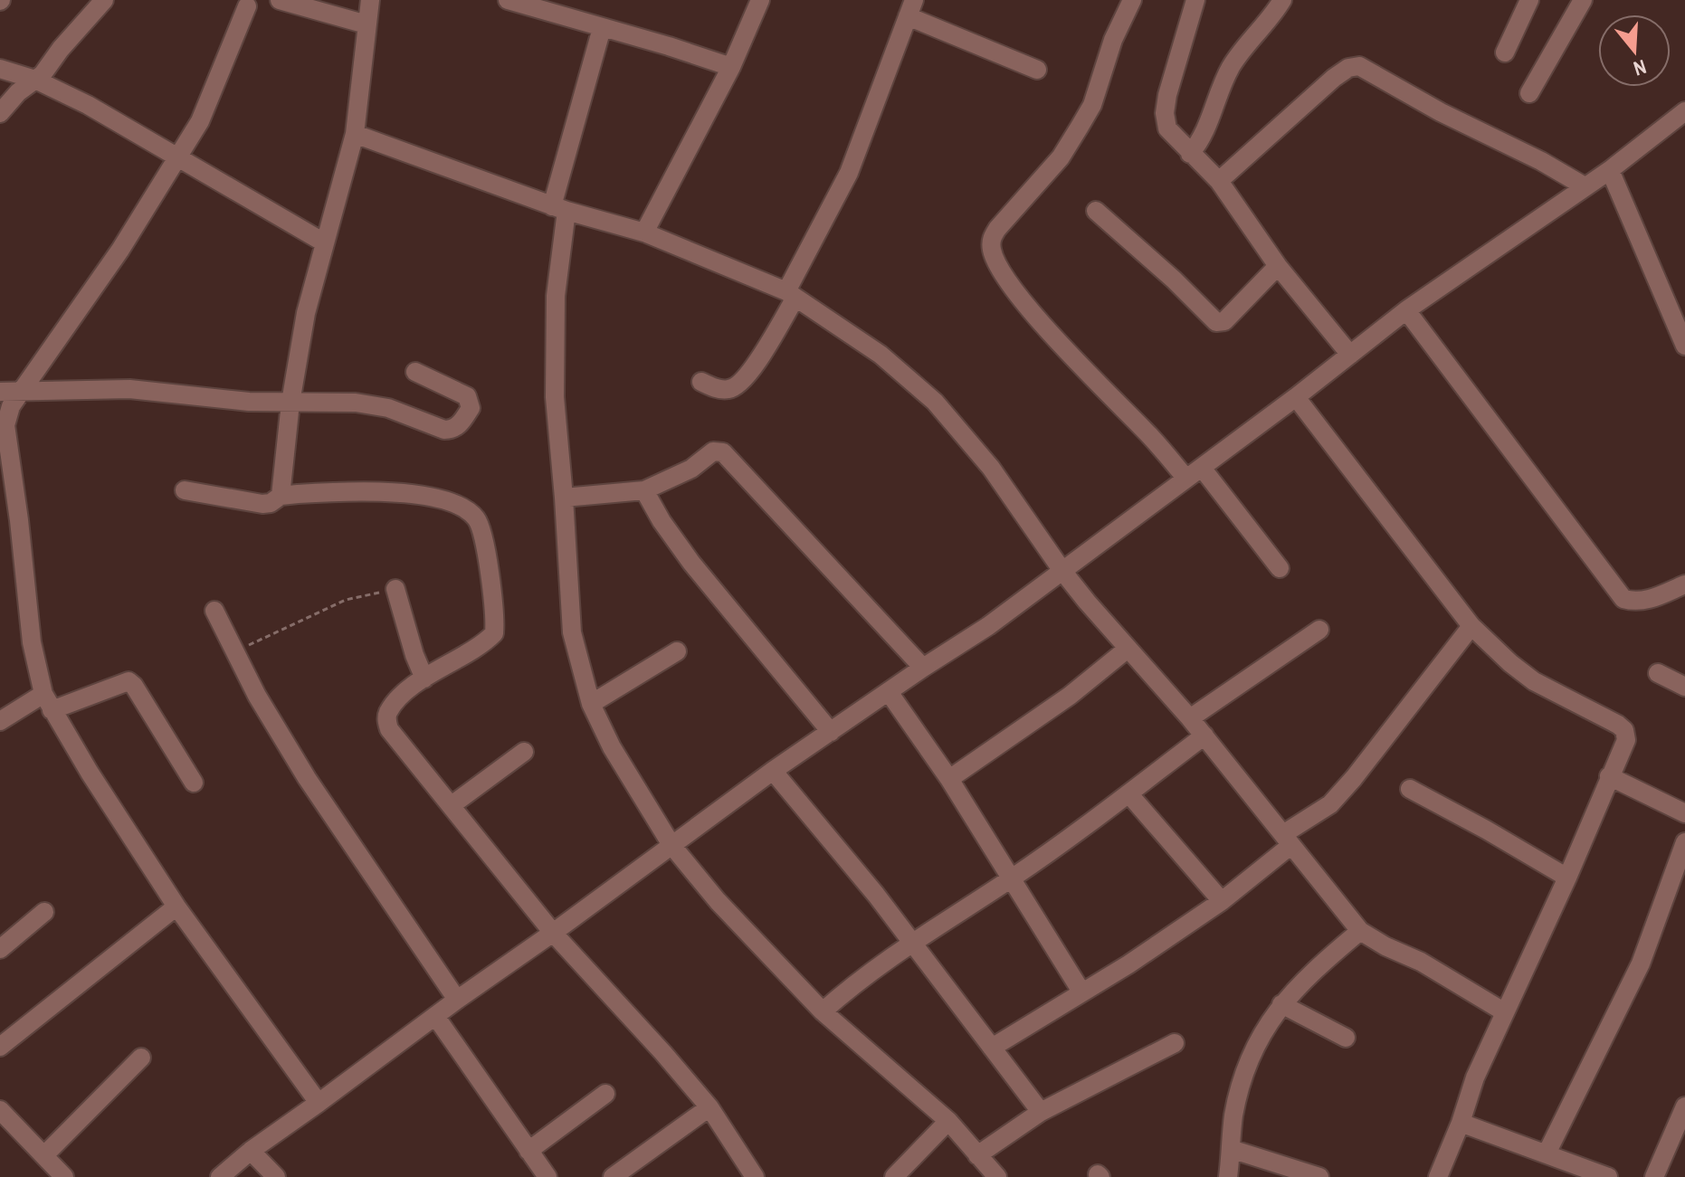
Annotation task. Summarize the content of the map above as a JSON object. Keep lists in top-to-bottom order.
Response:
{
  "north": "bottom"
}
